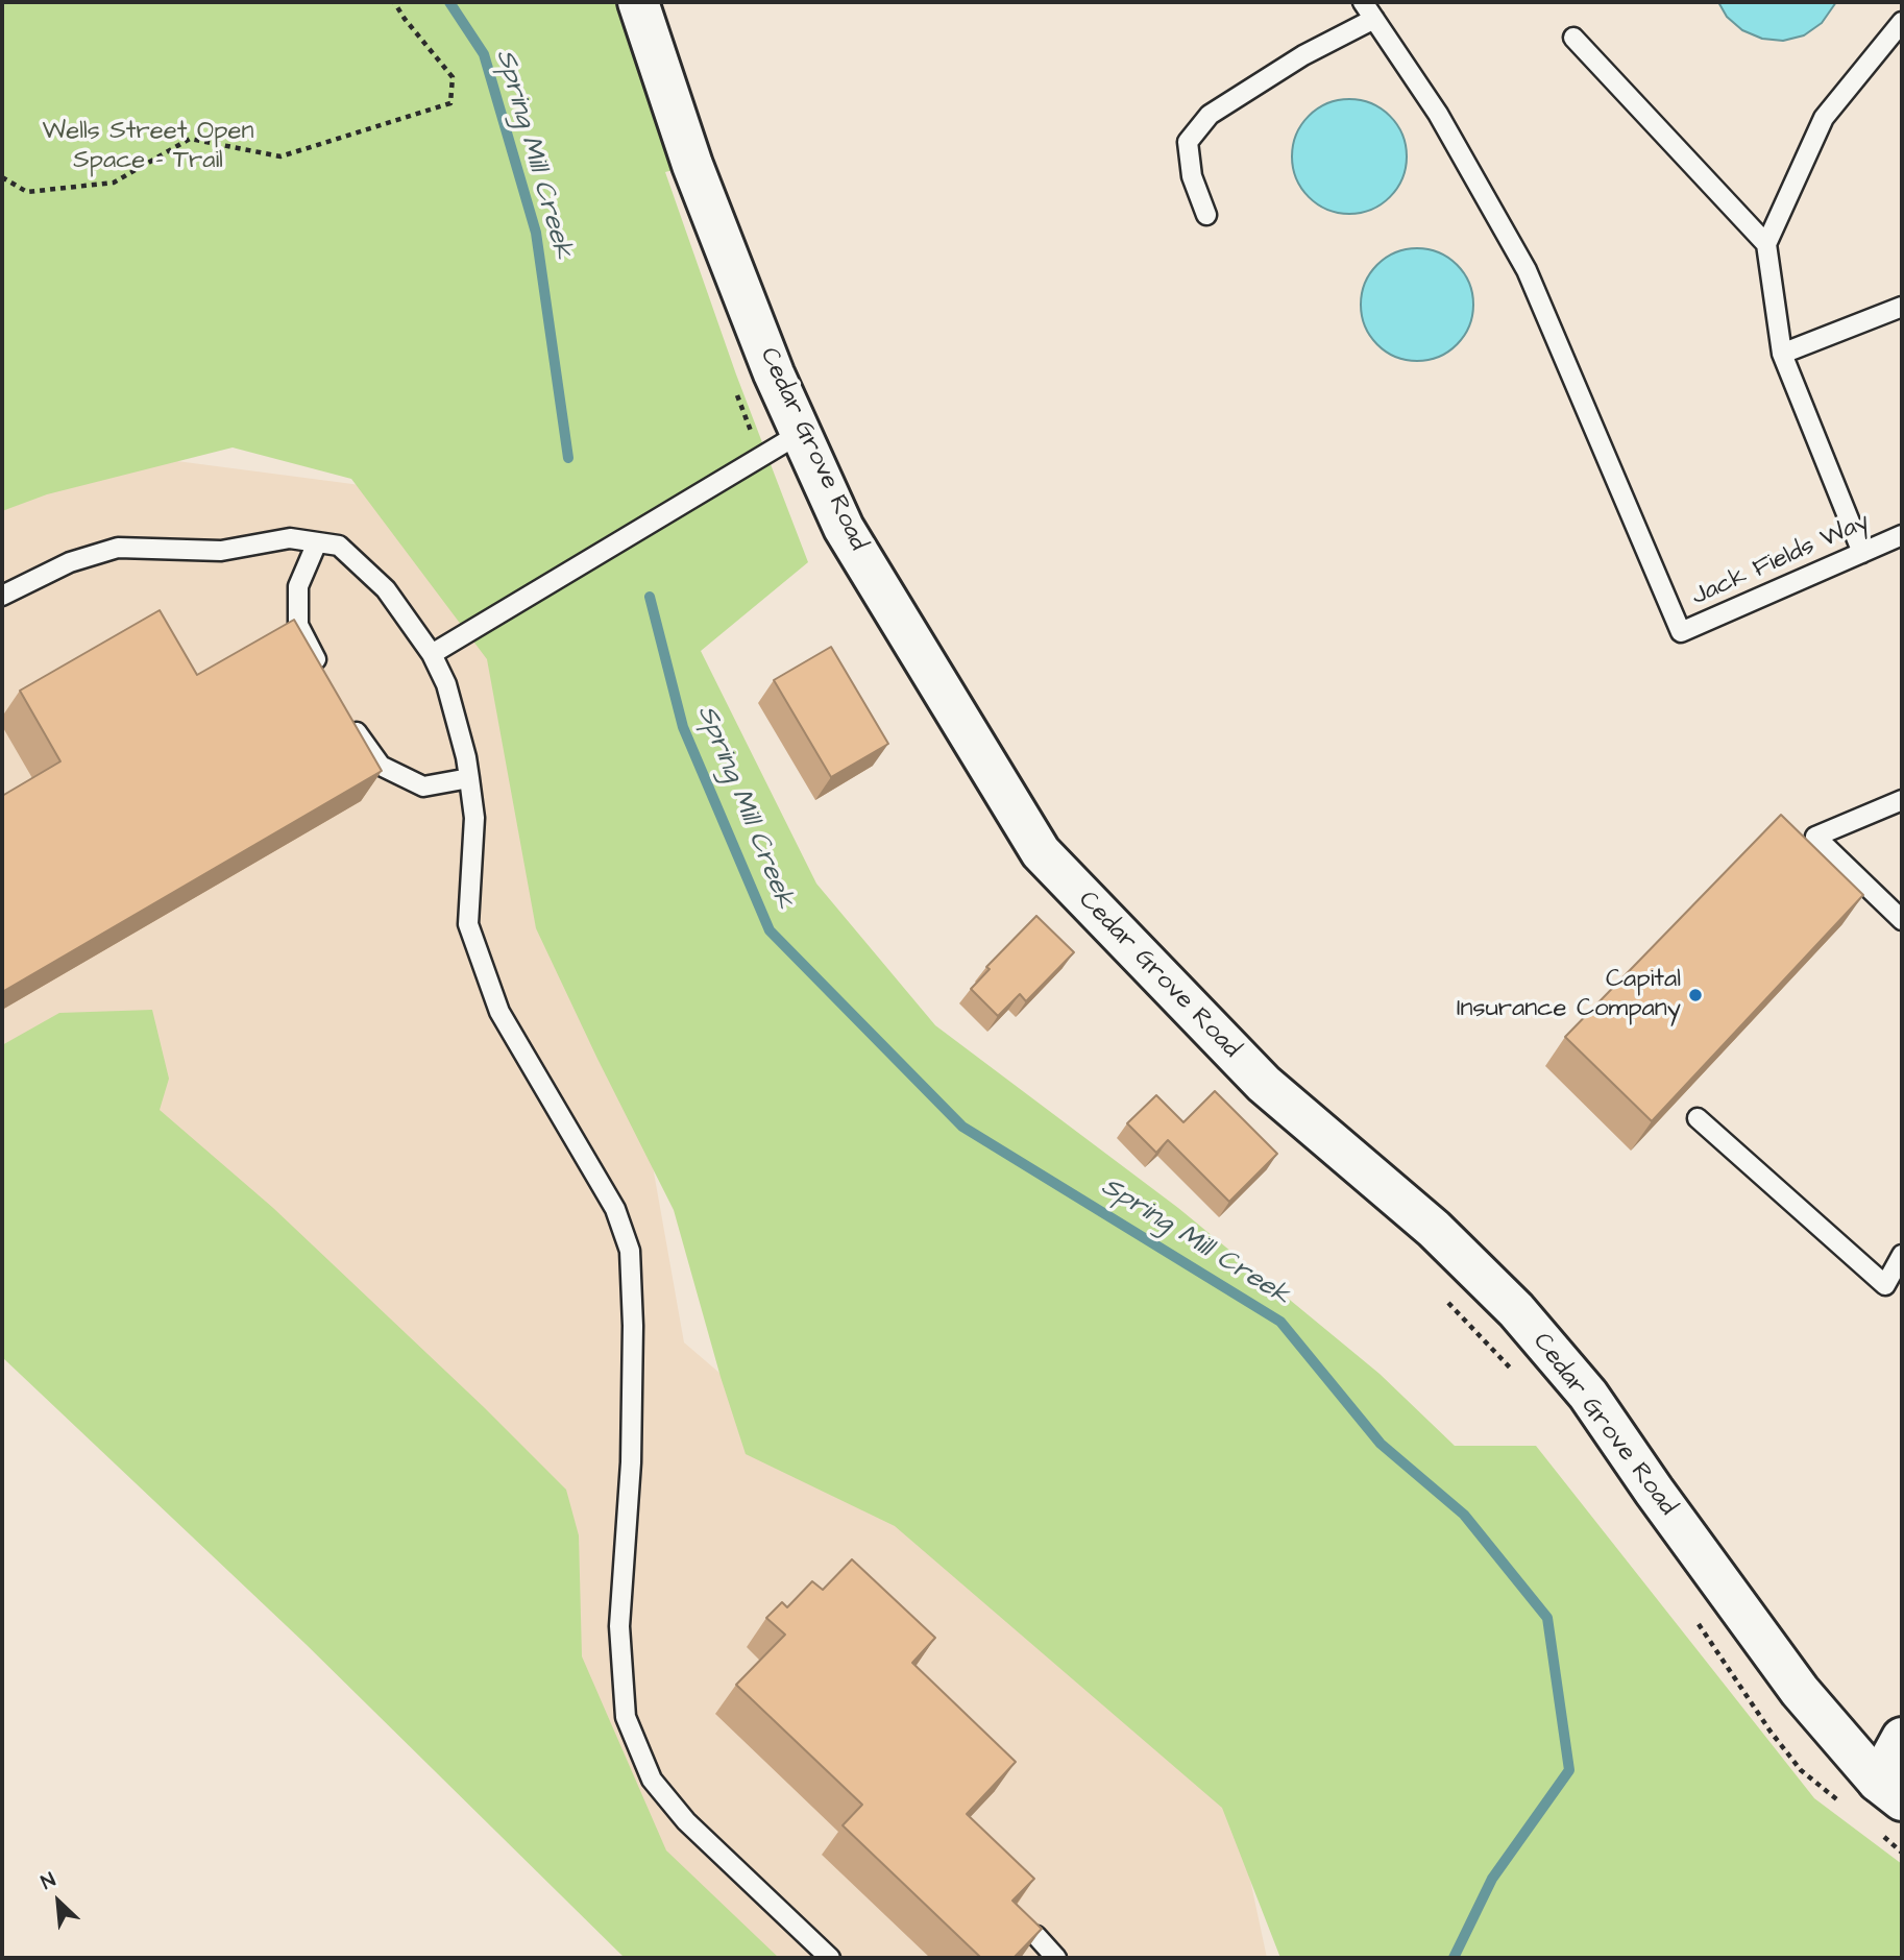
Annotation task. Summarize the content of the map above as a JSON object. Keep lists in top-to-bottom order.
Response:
{
  "streets": {
    "street": ["Cedar Grove Road"],
    "lane": ["Jack Fields Way"]
  },
  "water": ["Spring Mill Creek"],
  "parks": ["Wells Street Open Space - Trail"],
  "places": ["Capital Insurance Company"],
  "north": "top left"
}
